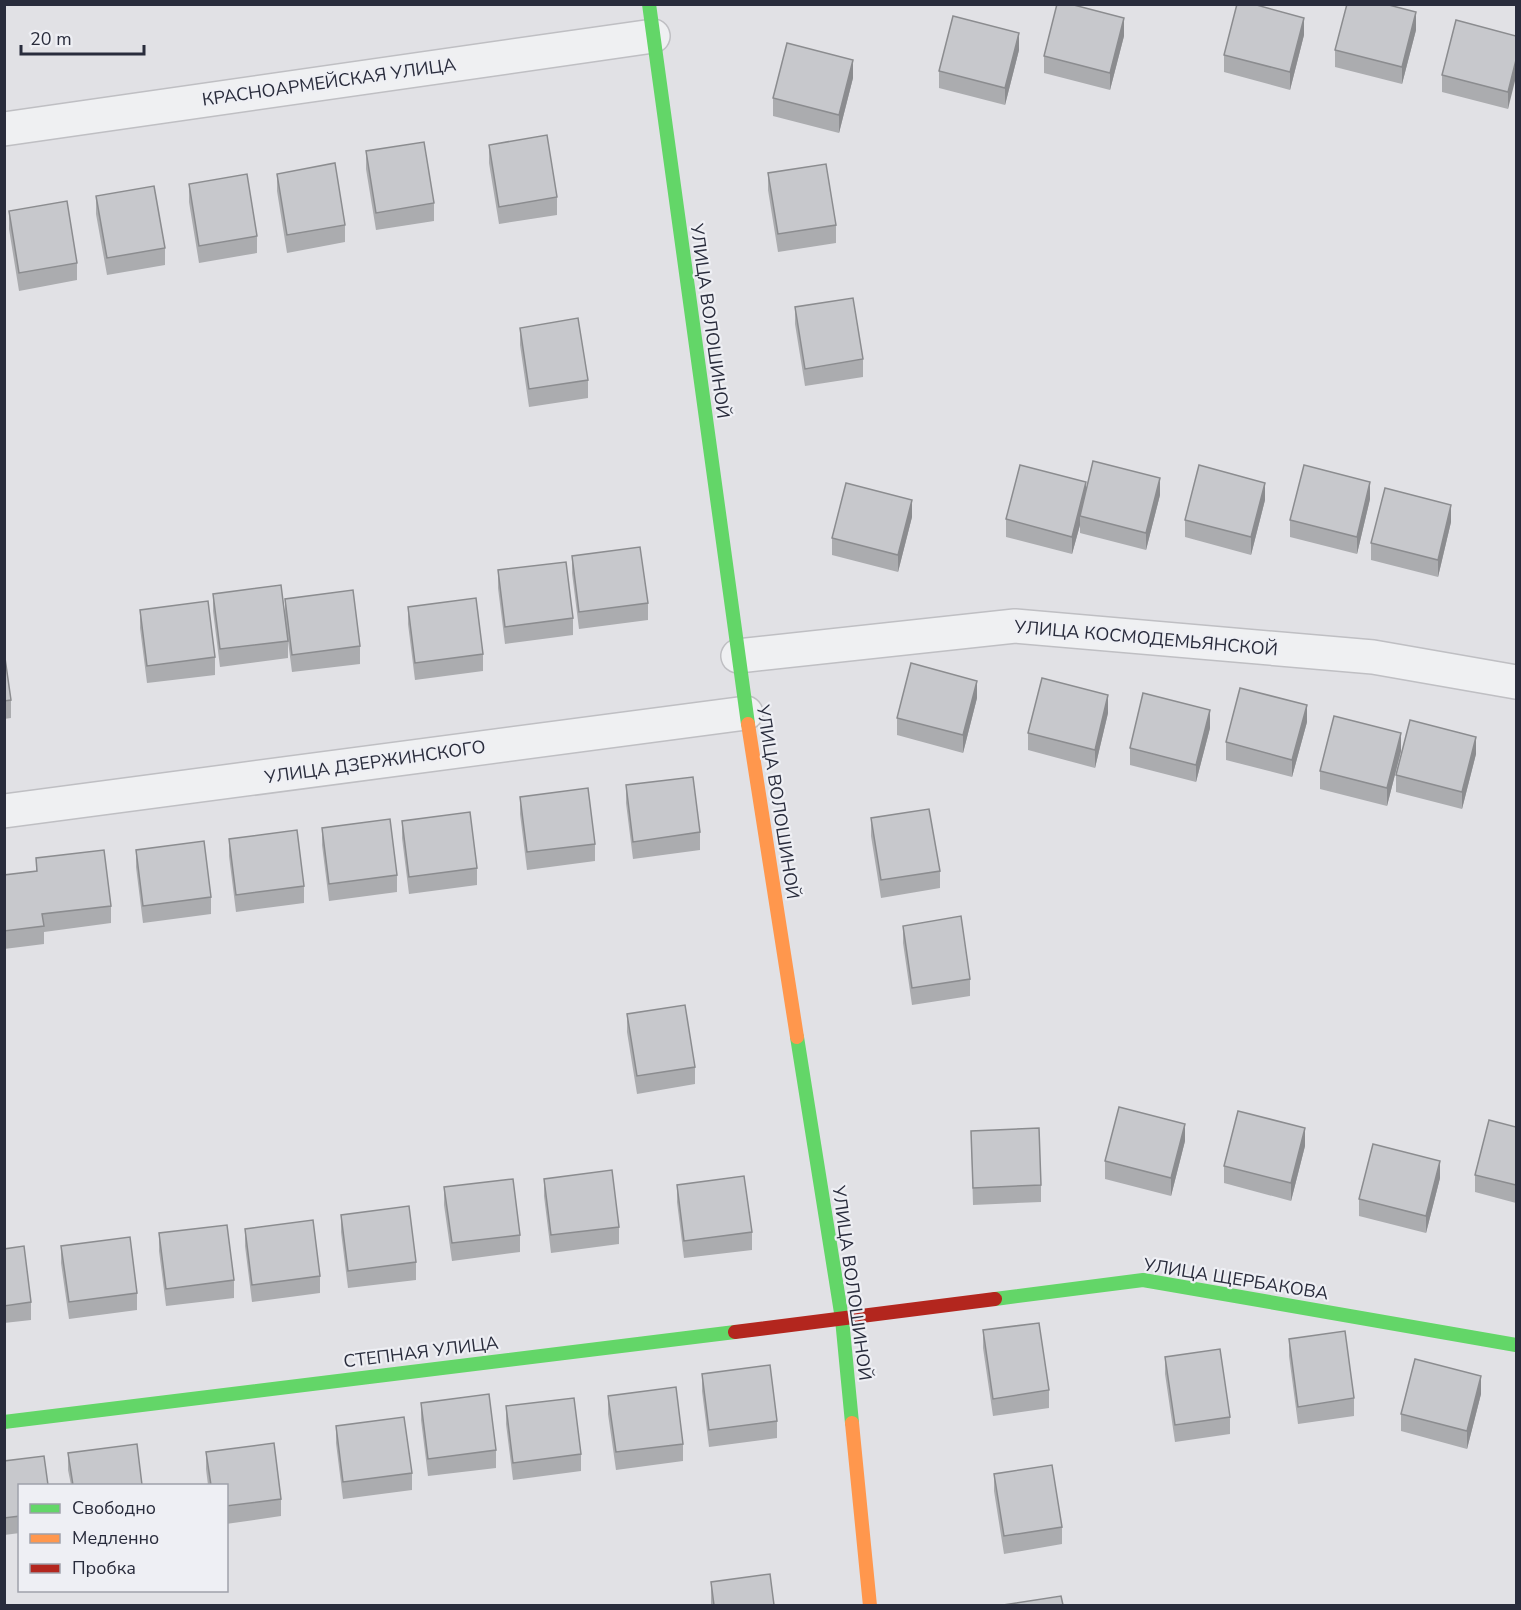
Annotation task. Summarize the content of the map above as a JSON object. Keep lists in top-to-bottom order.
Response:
{
  "streets": {
    "street": [
      "КРАСНОАРМЕЙСКАЯ УЛИЦА",
      "УЛИЦА ВОЛОШИНОЙ",
      "УЛИЦА КОСМОДЕМЬЯНСКОЙ",
      "УЛИЦА ДЗЕРЖИНСКОГО",
      "УЛИЦА ЩЕРБАКОВА",
      "СТЕПНАЯ УЛИЦА"
    ]
  },
  "crossings": [
    ["КРАСНОАРМЕЙСКАЯ УЛИЦА", "УЛИЦА ВОЛОШИНОЙ"],
    ["УЛИЦА ВОЛОШИНОЙ", "УЛИЦА КОСМОДЕМЬЯНСКОЙ"],
    ["УЛИЦА ВОЛОШИНОЙ", "УЛИЦА ДЗЕРЖИНСКОГО"],
    ["УЛИЦА ВОЛОШИНОЙ", "УЛИЦА ЩЕРБАКОВА"],
    ["УЛИЦА ВОЛОШИНОЙ", "СТЕПНАЯ УЛИЦА"],
    ["УЛИЦА ЩЕРБАКОВА", "СТЕПНАЯ УЛИЦА"]
  ],
  "legend": ["Свободно", "Медленно", "Пробка"],
  "scale_bar": "20 m"
}
